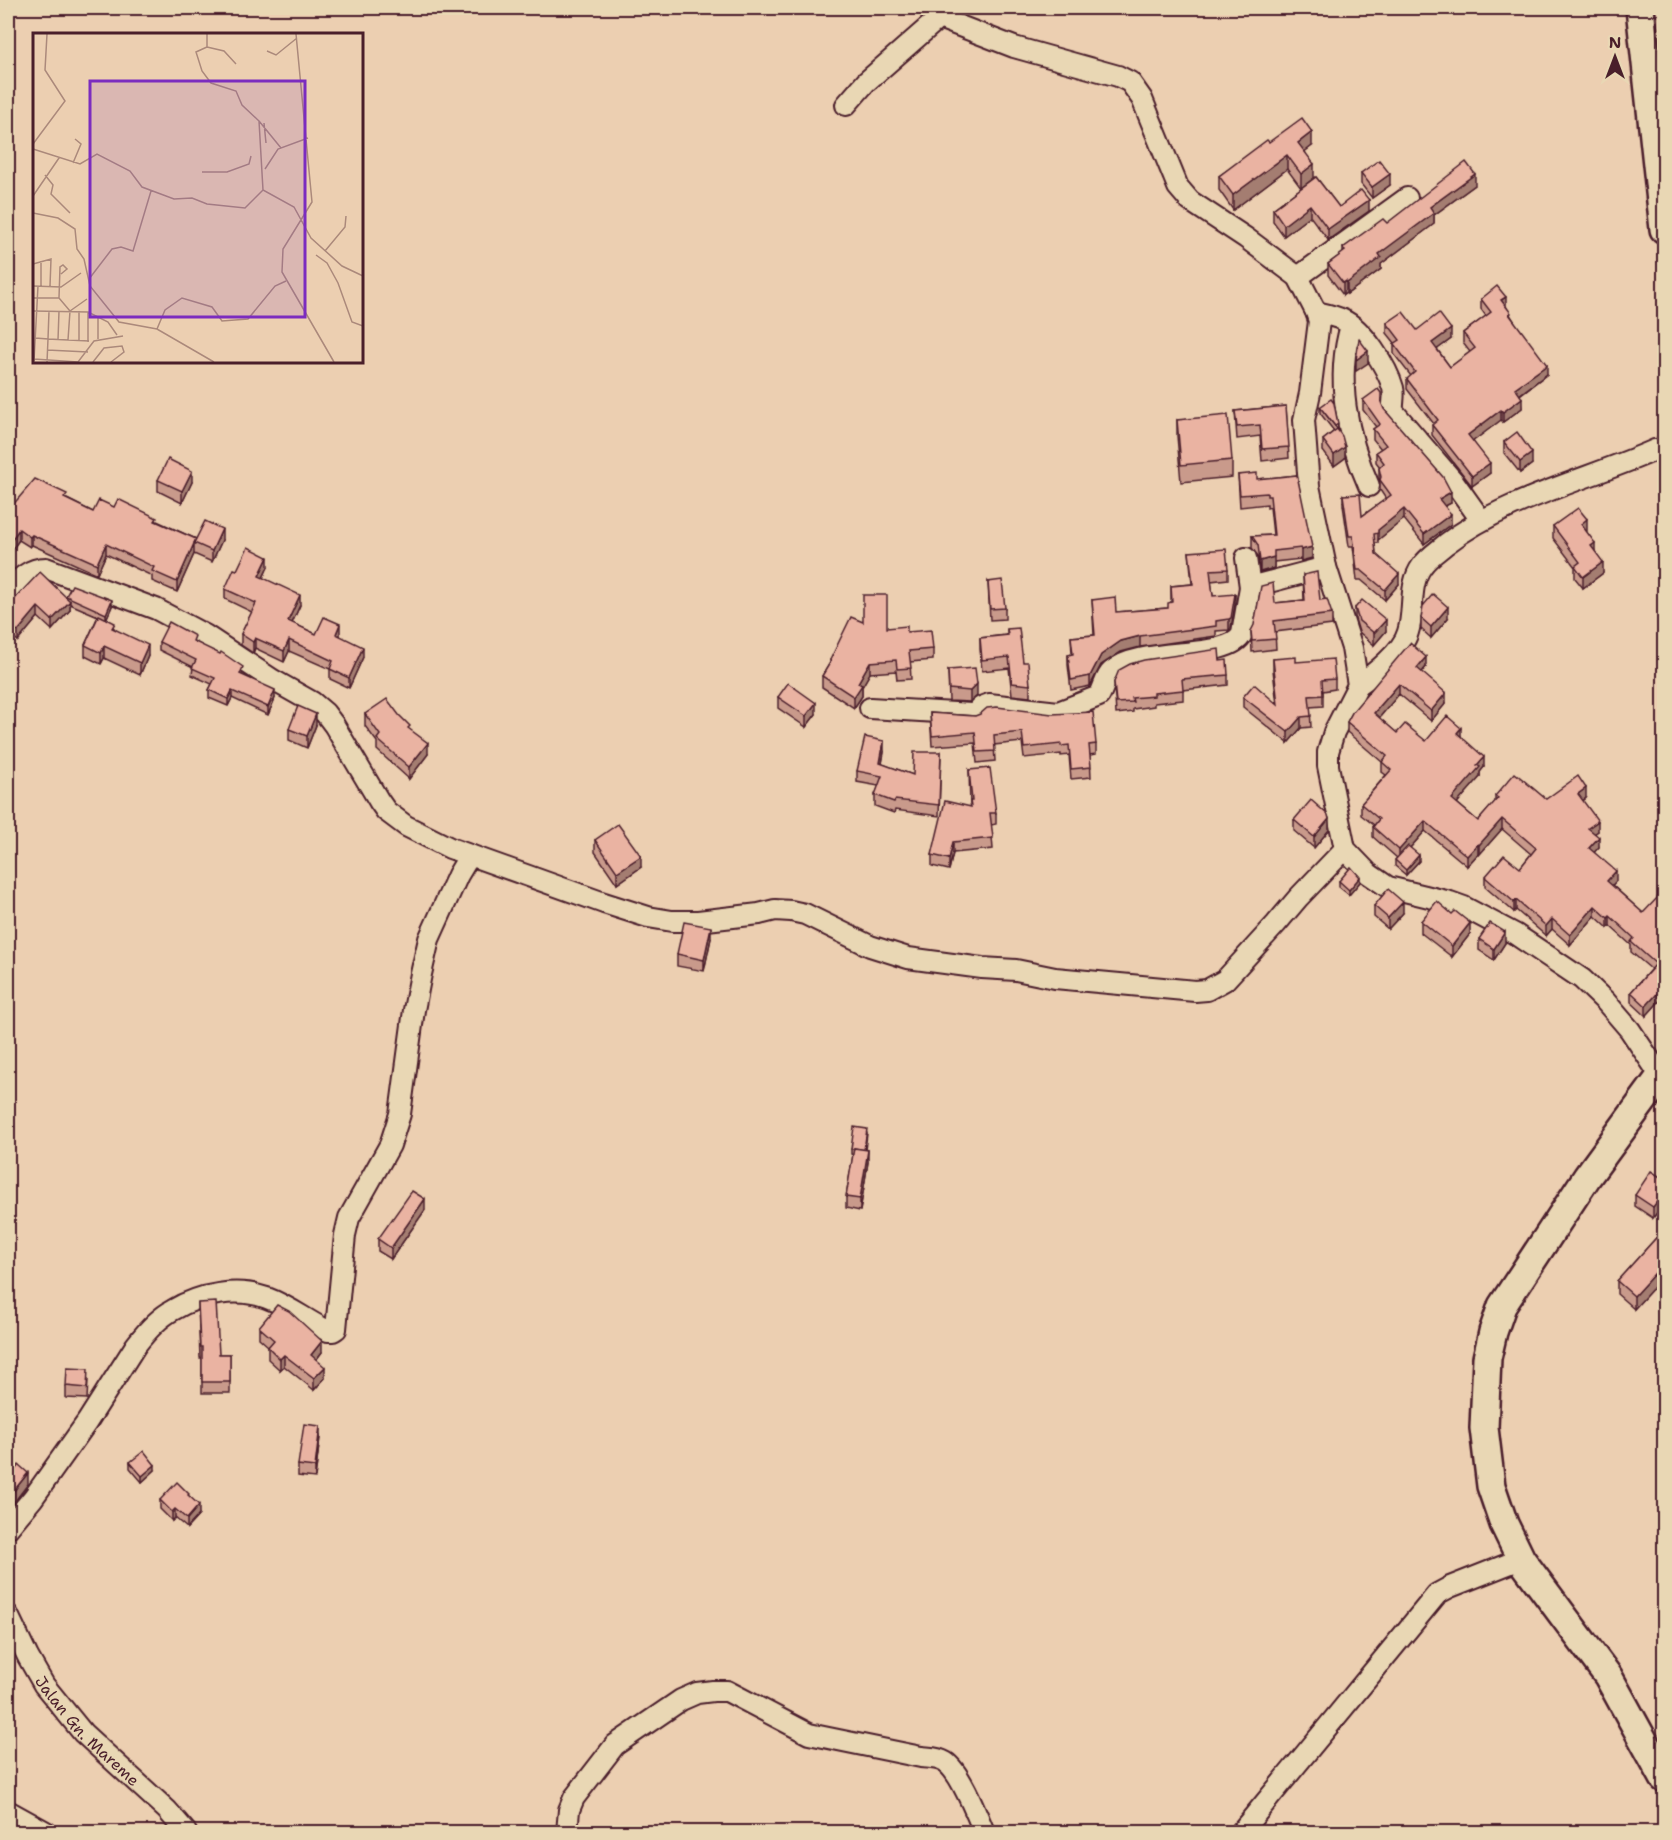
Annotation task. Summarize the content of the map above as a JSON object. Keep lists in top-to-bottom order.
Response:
{
  "streets": {
    "street": ["Jalan Gn. Mareme"]
  },
  "north": "top"
}
